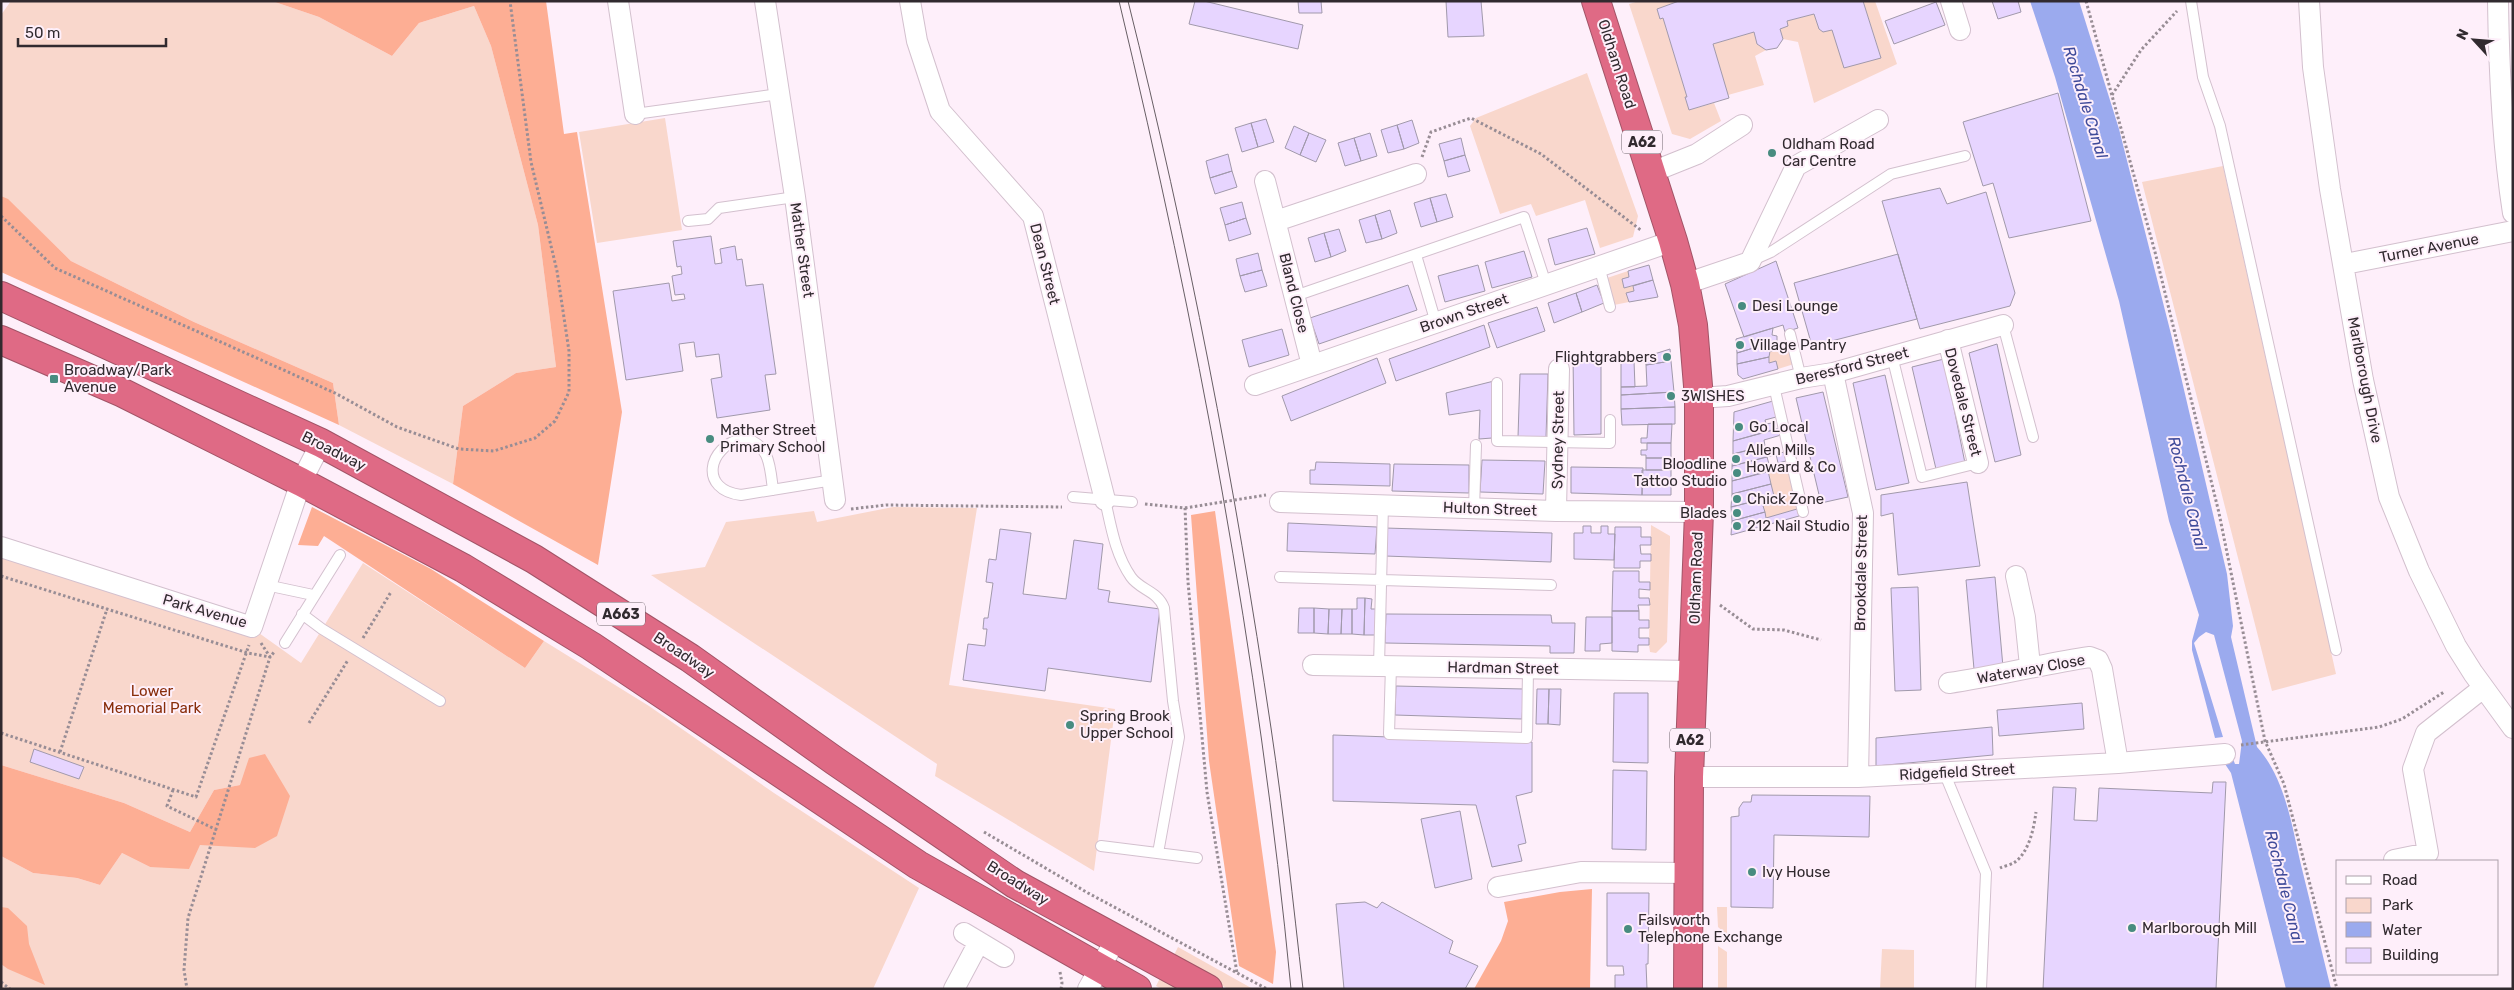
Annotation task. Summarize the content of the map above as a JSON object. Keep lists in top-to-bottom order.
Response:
{
  "streets": {
    "highway": [
      "Oldham Road",
      "A62",
      "Broadway",
      "A663"
    ],
    "street": [
      "Turner Avenue",
      "Mather Street",
      "Dean Street",
      "Bland Close",
      "Brown Street",
      "Beresford Street",
      "Marlborough Drive",
      "Dovedale Street",
      "Sydney Street",
      "Hulton Street",
      "Brookdale Street",
      "Park Avenue",
      "Hardman Street",
      "Waterway Close",
      "Ridgefield Street"
    ]
  },
  "crossings": [
    ["Oldham Road", "Brown Street"],
    ["Oldham Road", "Beresford Street"],
    ["Oldham Road", "Hulton Street"],
    ["Oldham Road", "Hardman Street"],
    ["Oldham Road", "Ridgefield Street"],
    ["Turner Avenue", "Marlborough Drive"],
    ["Bland Close", "Brown Street"],
    ["Beresford Street", "Dovedale Street"],
    ["Beresford Street", "Brookdale Street"],
    ["Sydney Street", "Hulton Street"],
    ["Broadway", "Park Avenue"],
    ["Brookdale Street", "Ridgefield Street"],
    ["Park Avenue", "A663"],
    ["Waterway Close", "Ridgefield Street"]
  ],
  "water": ["Rochdale Canal"],
  "parks": ["Lower Memorial Park"],
  "places": {
    "other": [
      "Oldham Road Car Centre",
      "Desi Lounge",
      "Village Pantry",
      "Flightgrabbers",
      "3WISHES",
      "Go Local",
      "Mather Street Primary School",
      "Allen Mills Howard & Co",
      "Bloodline Tattoo Studio",
      "Chick Zone",
      "Blades",
      "212 Nail Studio",
      "Spring Brook Upper School",
      "Ivy House",
      "Marlborough Mill",
      "Failsworth Telephone Exchange"
    ],
    "transit": ["Broadway/Park Avenue"]
  },
  "legend": [
    "Road",
    "Park",
    "Water",
    "Building"
  ],
  "scale_bar": "50 m",
  "north": "top left"
}
